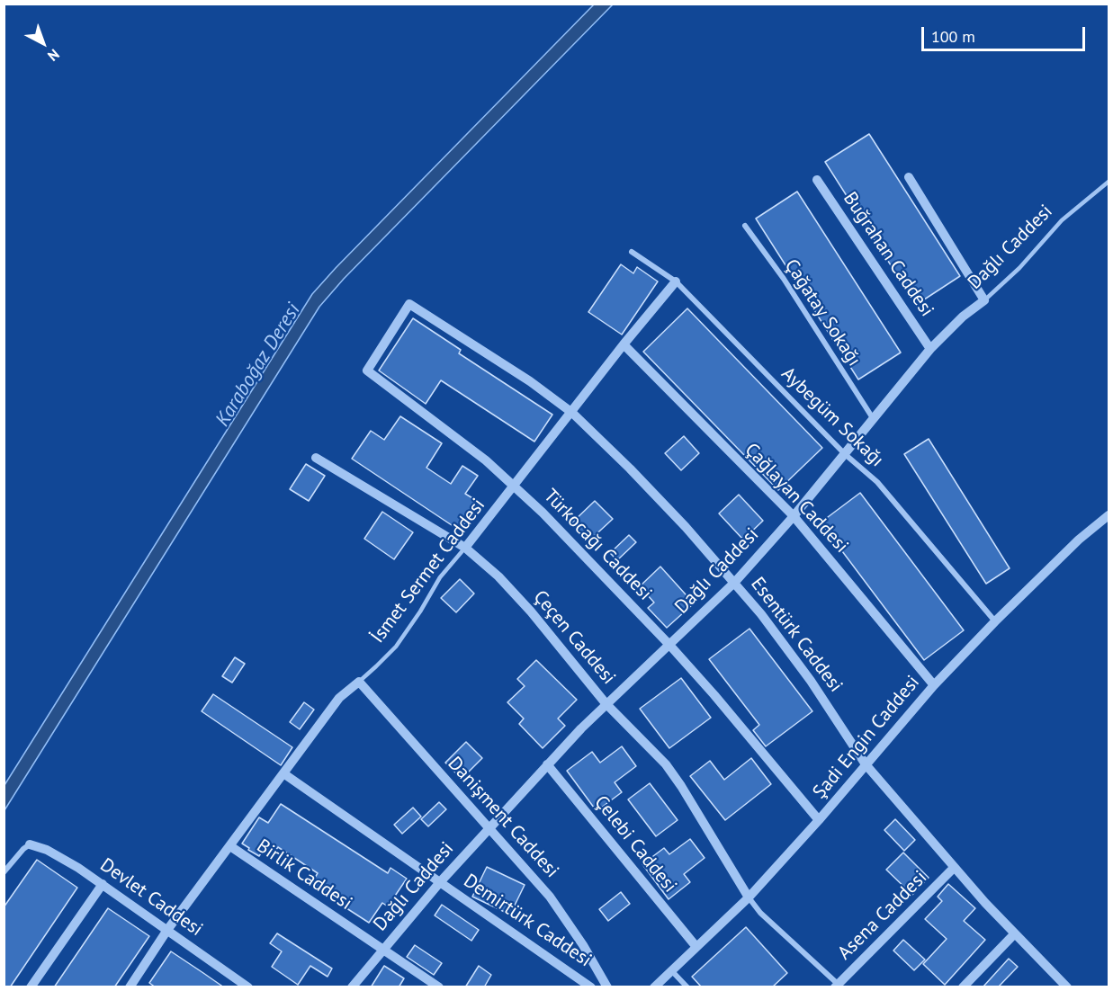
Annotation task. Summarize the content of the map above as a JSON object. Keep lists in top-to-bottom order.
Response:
{
  "streets": {
    "street": [
      "Dağlı Caddesi",
      "Buğrahan Caddesi",
      "Çağatay Sokağı",
      "Aybegüm Sokağı",
      "Çağlayan Caddesi",
      "Türkocağı Caddesi",
      "İsmet Sermet Caddesi",
      "Esentürk Caddesi",
      "Çeçen Caddesi",
      "Şadi Engin Caddesi",
      "Danişment Caddesi",
      "Çelebi Caddesi",
      "Birlik Caddesi",
      "Devlet Caddesi",
      "Asena Caddesi",
      "Demirtürk Caddesi"
    ]
  },
  "crossings": [
    ["Dağlı Caddesi", "Buğrahan Caddesi"],
    ["Dağlı Caddesi", "Çağatay Sokağı"],
    ["Dağlı Caddesi", "Aybegüm Sokağı"],
    ["Dağlı Caddesi", "Çağlayan Caddesi"],
    ["Dağlı Caddesi", "Türkocağı Caddesi"],
    ["Dağlı Caddesi", "Esentürk Caddesi"],
    ["Dağlı Caddesi", "Çeçen Caddesi"],
    ["Dağlı Caddesi", "Danişment Caddesi"],
    ["Dağlı Caddesi", "Çelebi Caddesi"],
    ["Dağlı Caddesi", "Birlik Caddesi"],
    ["Dağlı Caddesi", "Demirtürk Caddesi"],
    ["Aybegüm Sokağı", "İsmet Sermet Caddesi"],
    ["Aybegüm Sokağı", "Şadi Engin Caddesi"],
    ["Çağlayan Caddesi", "İsmet Sermet Caddesi"],
    ["Çağlayan Caddesi", "Şadi Engin Caddesi"],
    ["Türkocağı Caddesi", "İsmet Sermet Caddesi"],
    ["Türkocağı Caddesi", "Esentürk Caddesi"],
    ["Türkocağı Caddesi", "Şadi Engin Caddesi"],
    ["İsmet Sermet Caddesi", "Esentürk Caddesi"],
    ["İsmet Sermet Caddesi", "Çeçen Caddesi"],
    ["İsmet Sermet Caddesi", "Danişment Caddesi"],
    ["İsmet Sermet Caddesi", "Birlik Caddesi"],
    ["İsmet Sermet Caddesi", "Devlet Caddesi"],
    ["İsmet Sermet Caddesi", "Demirtürk Caddesi"],
    ["Esentürk Caddesi", "Şadi Engin Caddesi"],
    ["Esentürk Caddesi", "Asena Caddesi"],
    ["Çeçen Caddesi", "Şadi Engin Caddesi"],
    ["Şadi Engin Caddesi", "Çelebi Caddesi"]
  ],
  "water": ["Karaboğaz Deresi"],
  "scale_bar": "100 m",
  "north": "bottom right"
}
